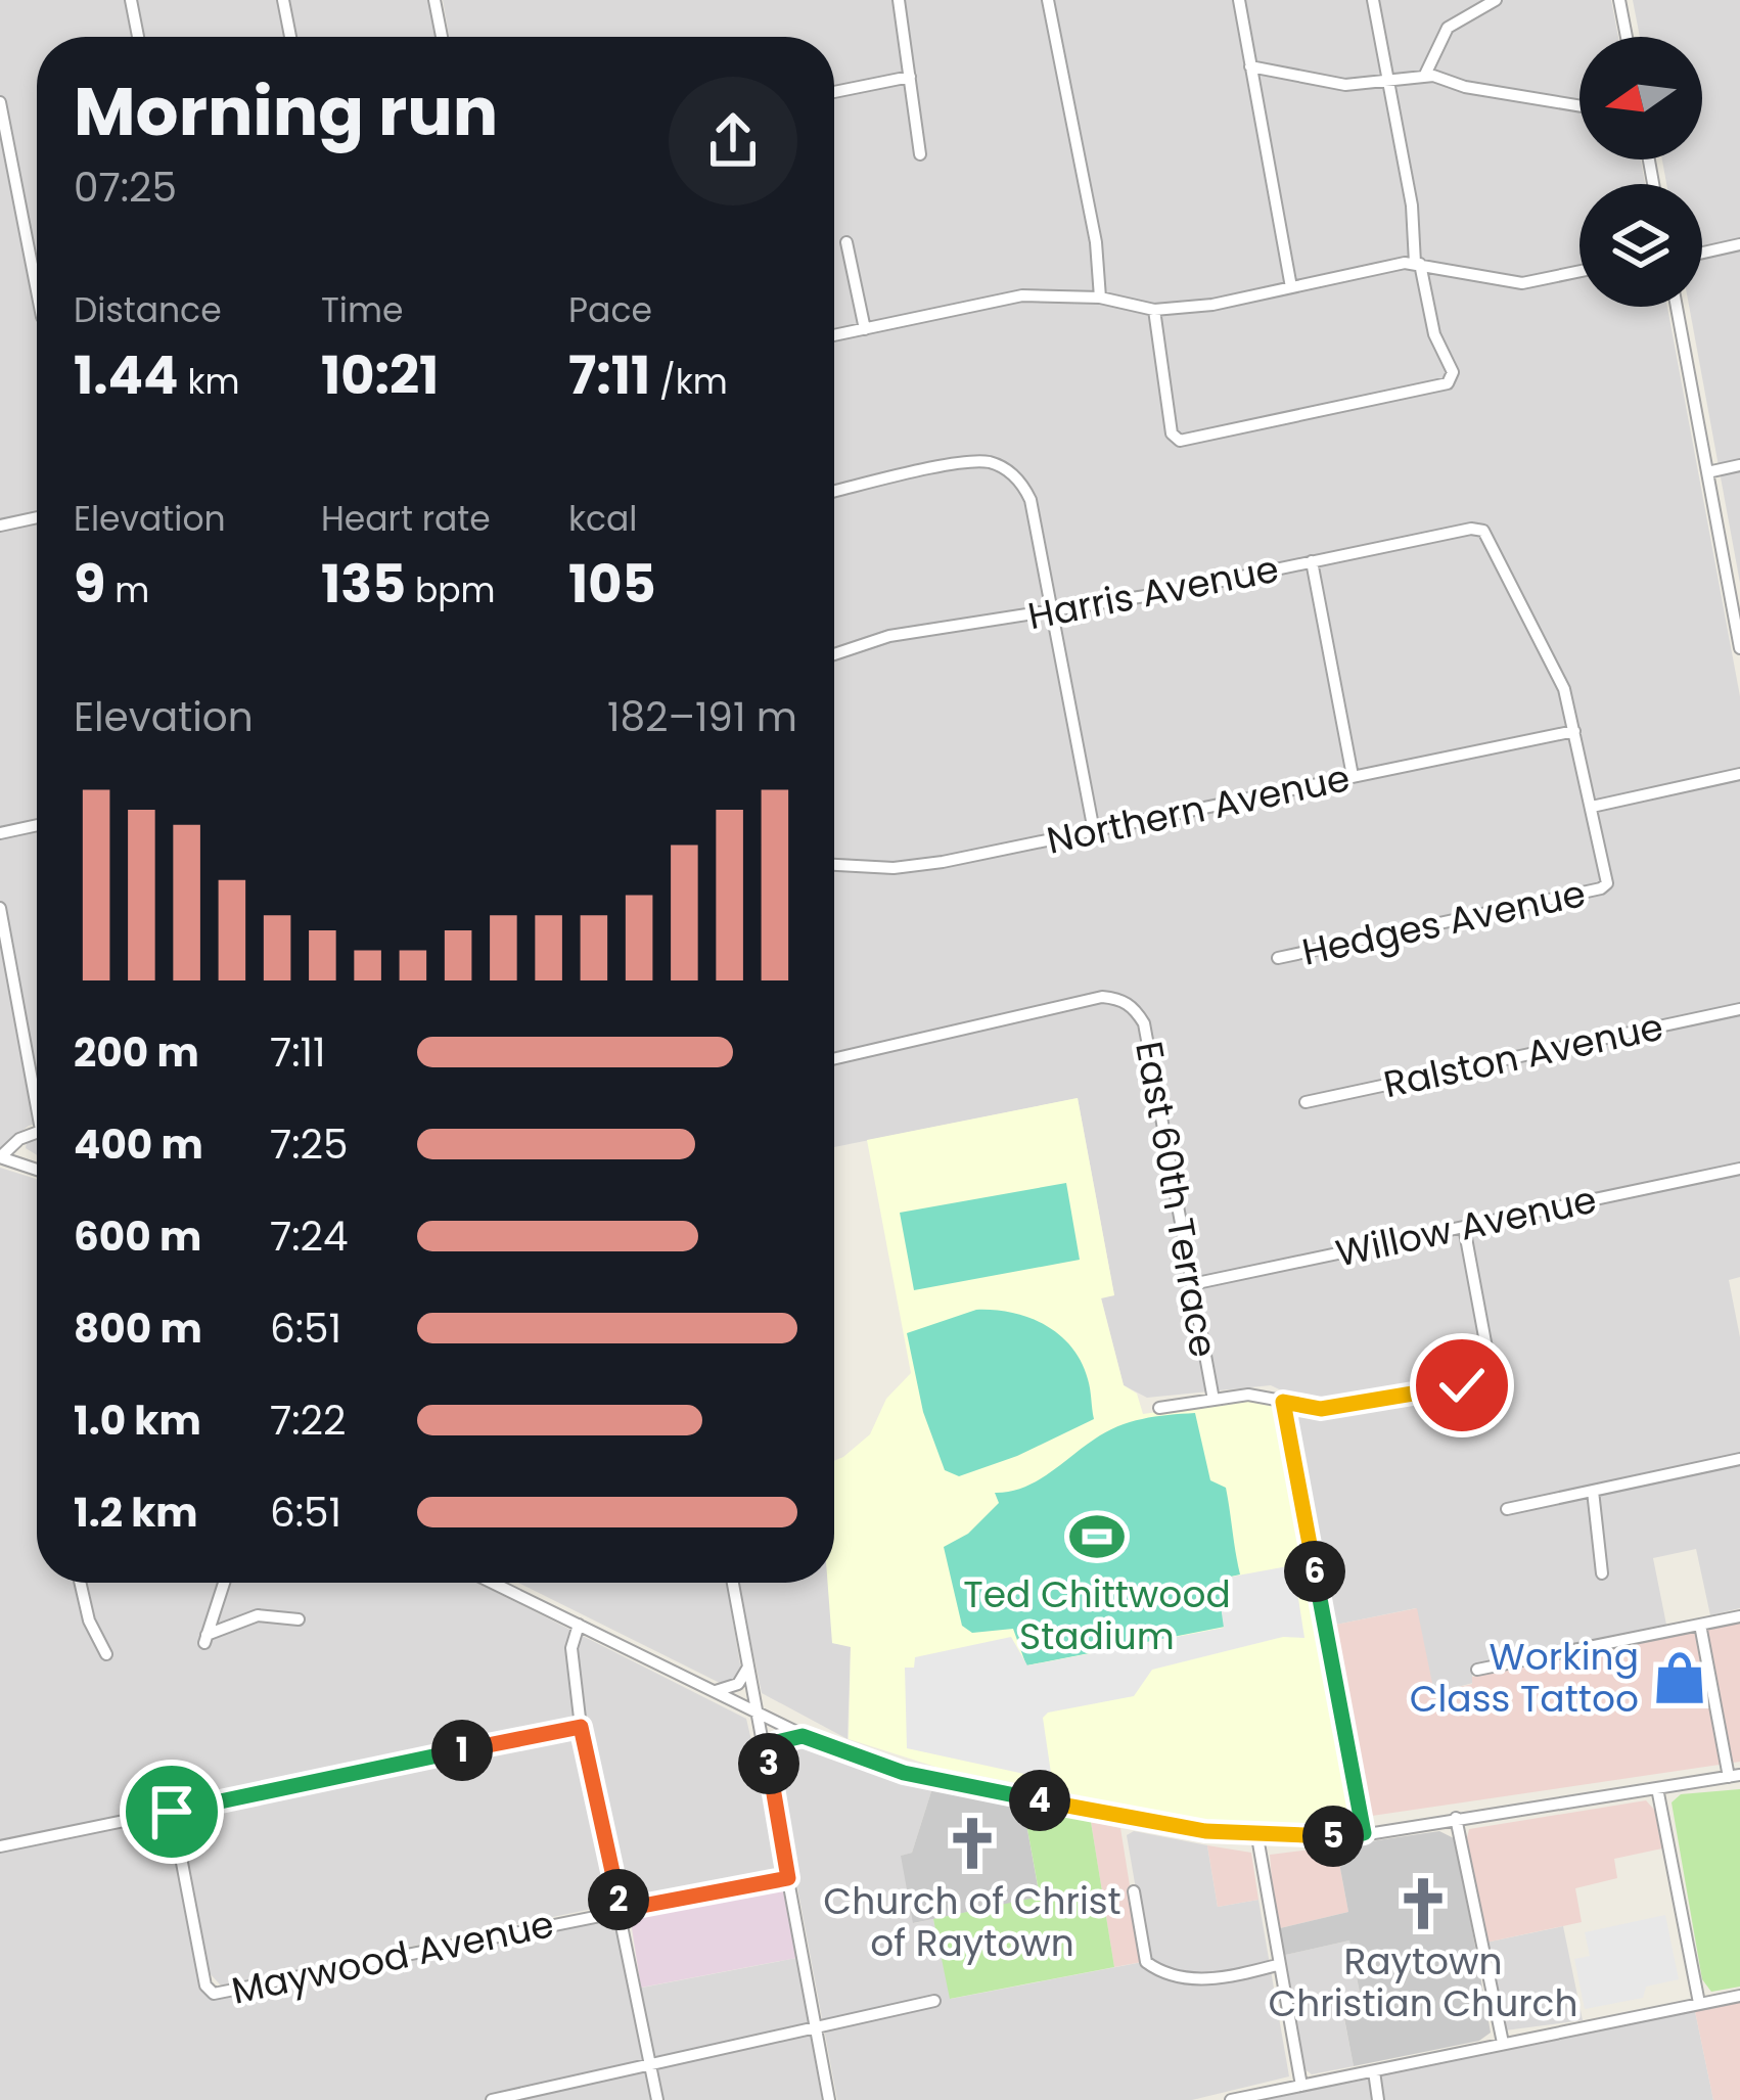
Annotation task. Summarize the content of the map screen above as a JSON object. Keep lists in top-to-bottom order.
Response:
{
  "streets": {
    "street": [
      "Harris Avenue",
      "Northern Avenue",
      "Hedges Avenue",
      "Ralston Avenue",
      "East 60th Terrace",
      "Willow Avenue",
      "Maywood Avenue"
    ]
  },
  "crossings": [
    ["Harris Avenue", "Northern Avenue"],
    ["East 60th Terrace", "Willow Avenue"]
  ],
  "places": {
    "sports": ["Ted Chittwood Stadium"],
    "shop": ["Working Class Tattoo"],
    "church": ["Church of Christ of Raytown", "Raytown Christian Church"]
  },
  "north": "left",
  "page": {
    "heading": ["Morning run", "07:25"],
    "stats": [
      ["Distance", "1.44 km"],
      ["Time", "10:21"],
      ["Pace", "7:11 /km"],
      ["Elevation", "9 m"],
      ["Heart rate", "135 bpm"],
      ["kcal", "105"]
    ],
    "chart": ["Elevation", "182–191 m"],
    "list": [
      {
        "name": "200 m",
        "note": "7:11"
      },
      {
        "name": "400 m",
        "note": "7:25"
      },
      {
        "name": "600 m",
        "note": "7:24"
      },
      {
        "name": "800 m",
        "note": "6:51"
      },
      {
        "name": "1.0 km",
        "note": "7:22"
      },
      {
        "name": "1.2 km",
        "note": "6:51"
      }
    ],
    "pins": [
      "6",
      "1",
      "3",
      "4",
      "5",
      "2"
    ]
  }
}
